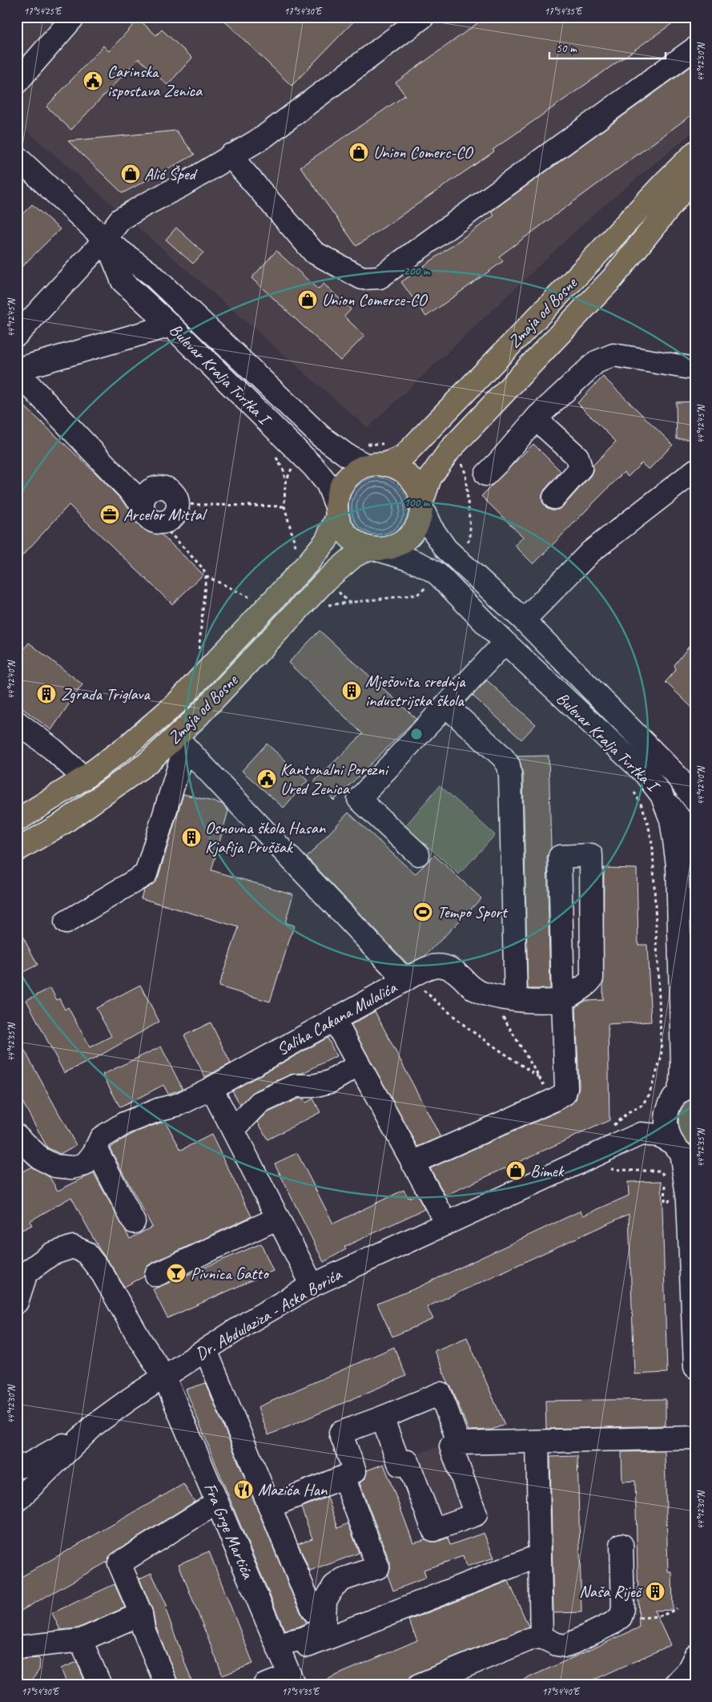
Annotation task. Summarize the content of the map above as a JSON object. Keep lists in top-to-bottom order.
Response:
{
  "streets": {
    "main road": ["Zmaja od Bosne"],
    "street": [
      "Bulevar Kralja Tvrtka I",
      "Saliha Cakana Mulalića",
      "Dr. Abdulaziza - Aska Borića",
      "Fra Grge Martića"
    ]
  },
  "crossings": [
    ["Zmaja od Bosne", "Bulevar Kralja Tvrtka I"],
    ["Zmaja od Bosne", "Saliha Cakana Mulalića"],
    ["Bulevar Kralja Tvrtka I", "Dr. Abdulaziza - Aska Borića"],
    ["Dr. Abdulaziza - Aska Borića", "Fra Grge Martića"]
  ],
  "places": {
    "public building": ["Carinska ispostava Zenica", "Kantonalni Porezni Ured Zenica"],
    "shop": [
      "Union Comerc-CO",
      "Alić Šped",
      "Union Comerce-CO",
      "Bimek"
    ],
    "office": ["Arcelor Mittal"],
    "building": [
      "Mješovita srednja industrijska škola",
      "Zgrada Triglava",
      "Osnovna škola Hasan Kjafija Pruščak",
      "Naša Riječ"
    ],
    "sports": ["Tempo Sport"],
    "bar": ["Pivnica Gatto"],
    "restaurant": ["Mazića Han"]
  },
  "scale_bar": "50 m",
  "coordinates": [
    "17°54'25\"E",
    "17°54'30\"E",
    "17°54'35\"E",
    "44°12'50\"N",
    "44°12'45\"N",
    "44°12'40\"N",
    "44°12'35\"N",
    "44°12'30\"N",
    "17°54'40\"E"
  ],
  "rings": ["200 m", "100 m"]
}
